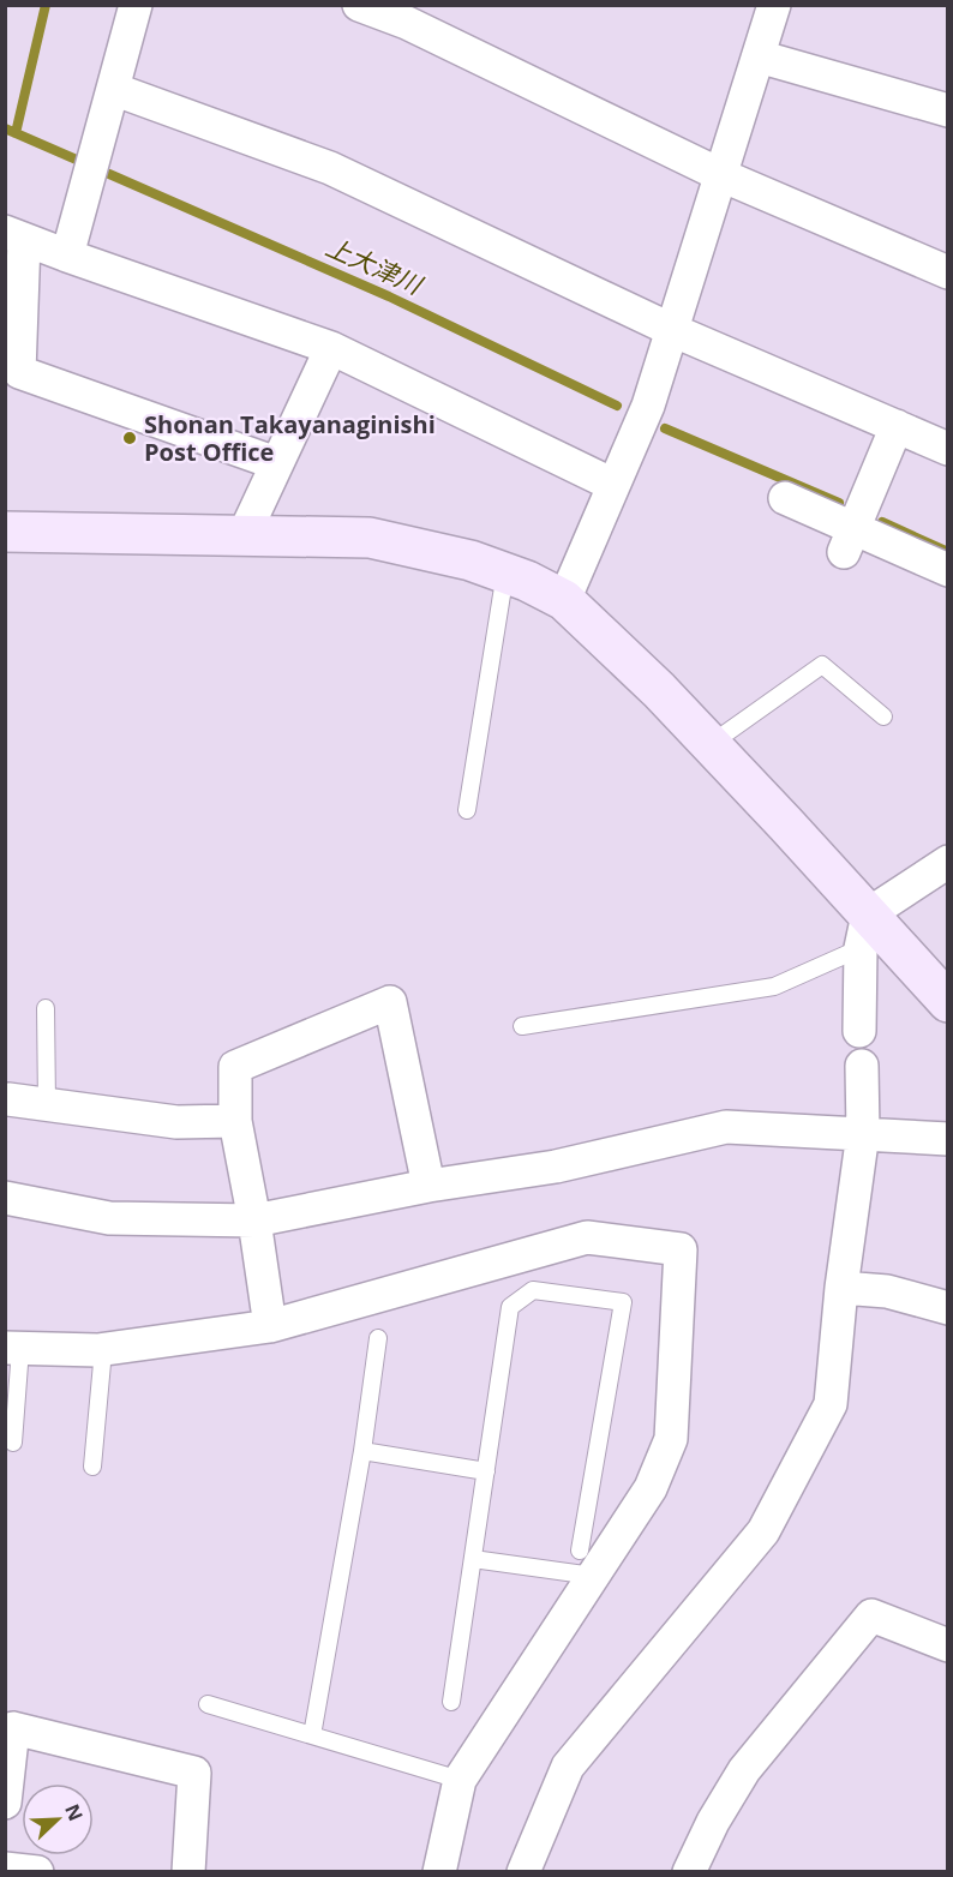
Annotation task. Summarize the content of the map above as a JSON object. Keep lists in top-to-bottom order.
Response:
{
  "water": ["上大津川"],
  "places": ["Shonan Takayanaginishi Post Office"],
  "north": "top right"
}
